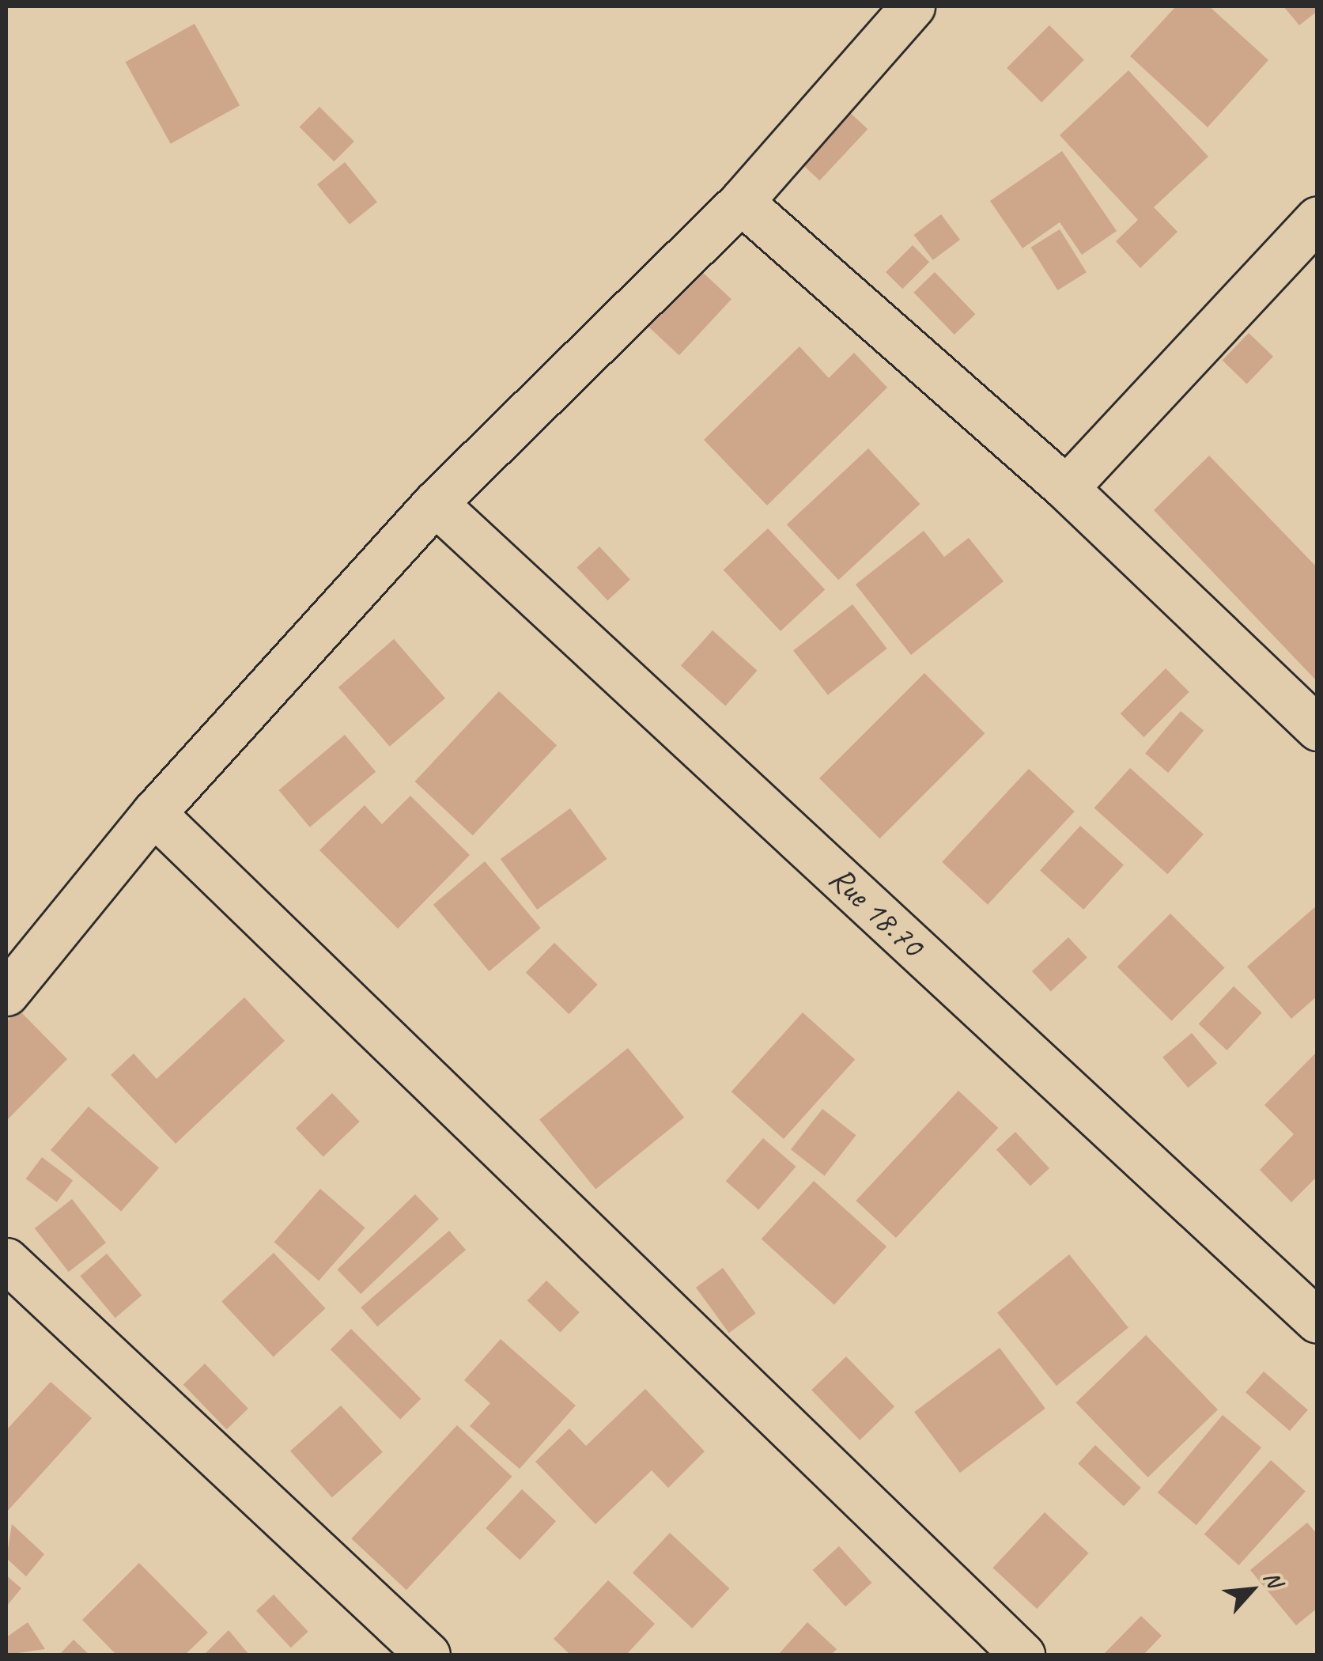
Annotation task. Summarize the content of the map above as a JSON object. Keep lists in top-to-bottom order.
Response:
{
  "streets": {
    "street": ["Rue 18.70"]
  },
  "north": "top right"
}
